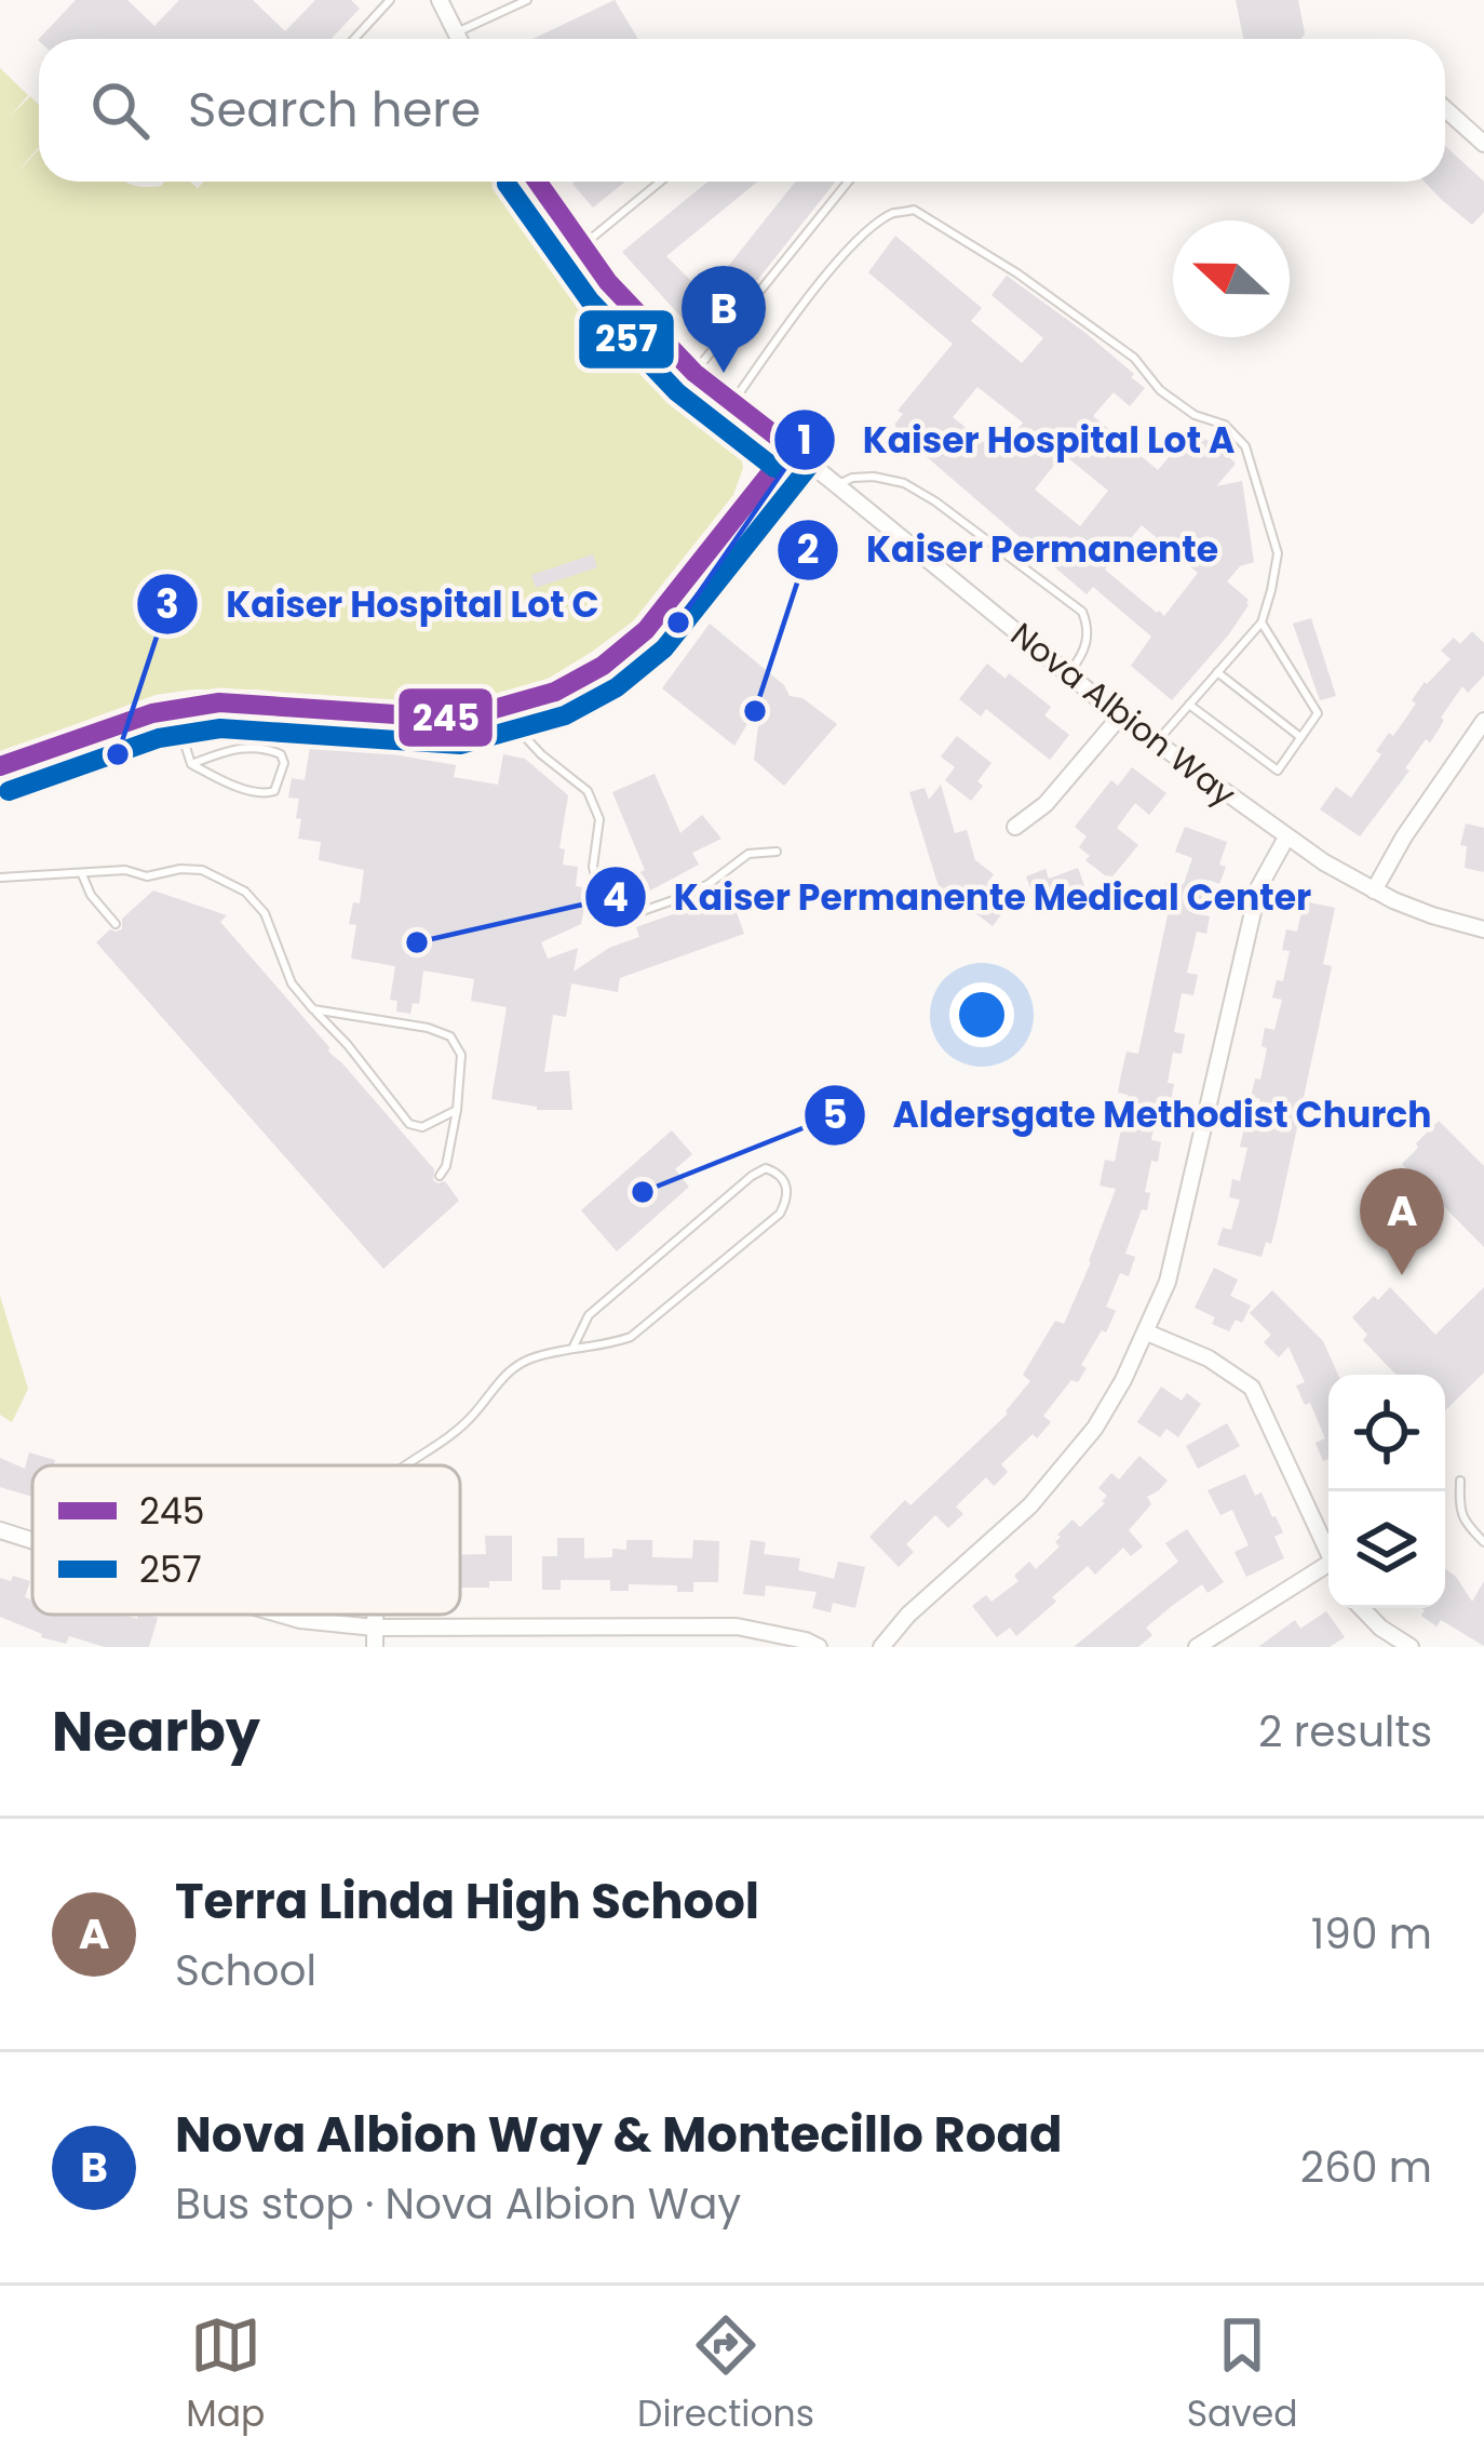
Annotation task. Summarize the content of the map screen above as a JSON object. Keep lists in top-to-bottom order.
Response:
{
  "streets": {
    "street": ["Nova Albion Way"]
  },
  "places": [
    "Kaiser Hospital Lot A",
    "Kaiser Permanente",
    "Kaiser Hospital Lot C",
    "Kaiser Permanente Medical Center",
    "Aldersgate Methodist Church"
  ],
  "lines": ["transit line 245", "transit line 257"],
  "legend": ["245", "257"],
  "north": "left",
  "page": {
    "search": "Search here",
    "pins": ["B", "A"],
    "heading": ["Nearby", "2 results"],
    "list": [
      {
        "mark": "A",
        "name": "Terra Linda High School",
        "note": "School",
        "value": "190 m"
      },
      {
        "mark": "B",
        "name": "Nova Albion Way & Montecillo Road",
        "note": "Bus stop · Nova Albion Way",
        "value": "260 m"
      }
    ],
    "nav": ["Map", "Directions", "Saved"]
  }
}
